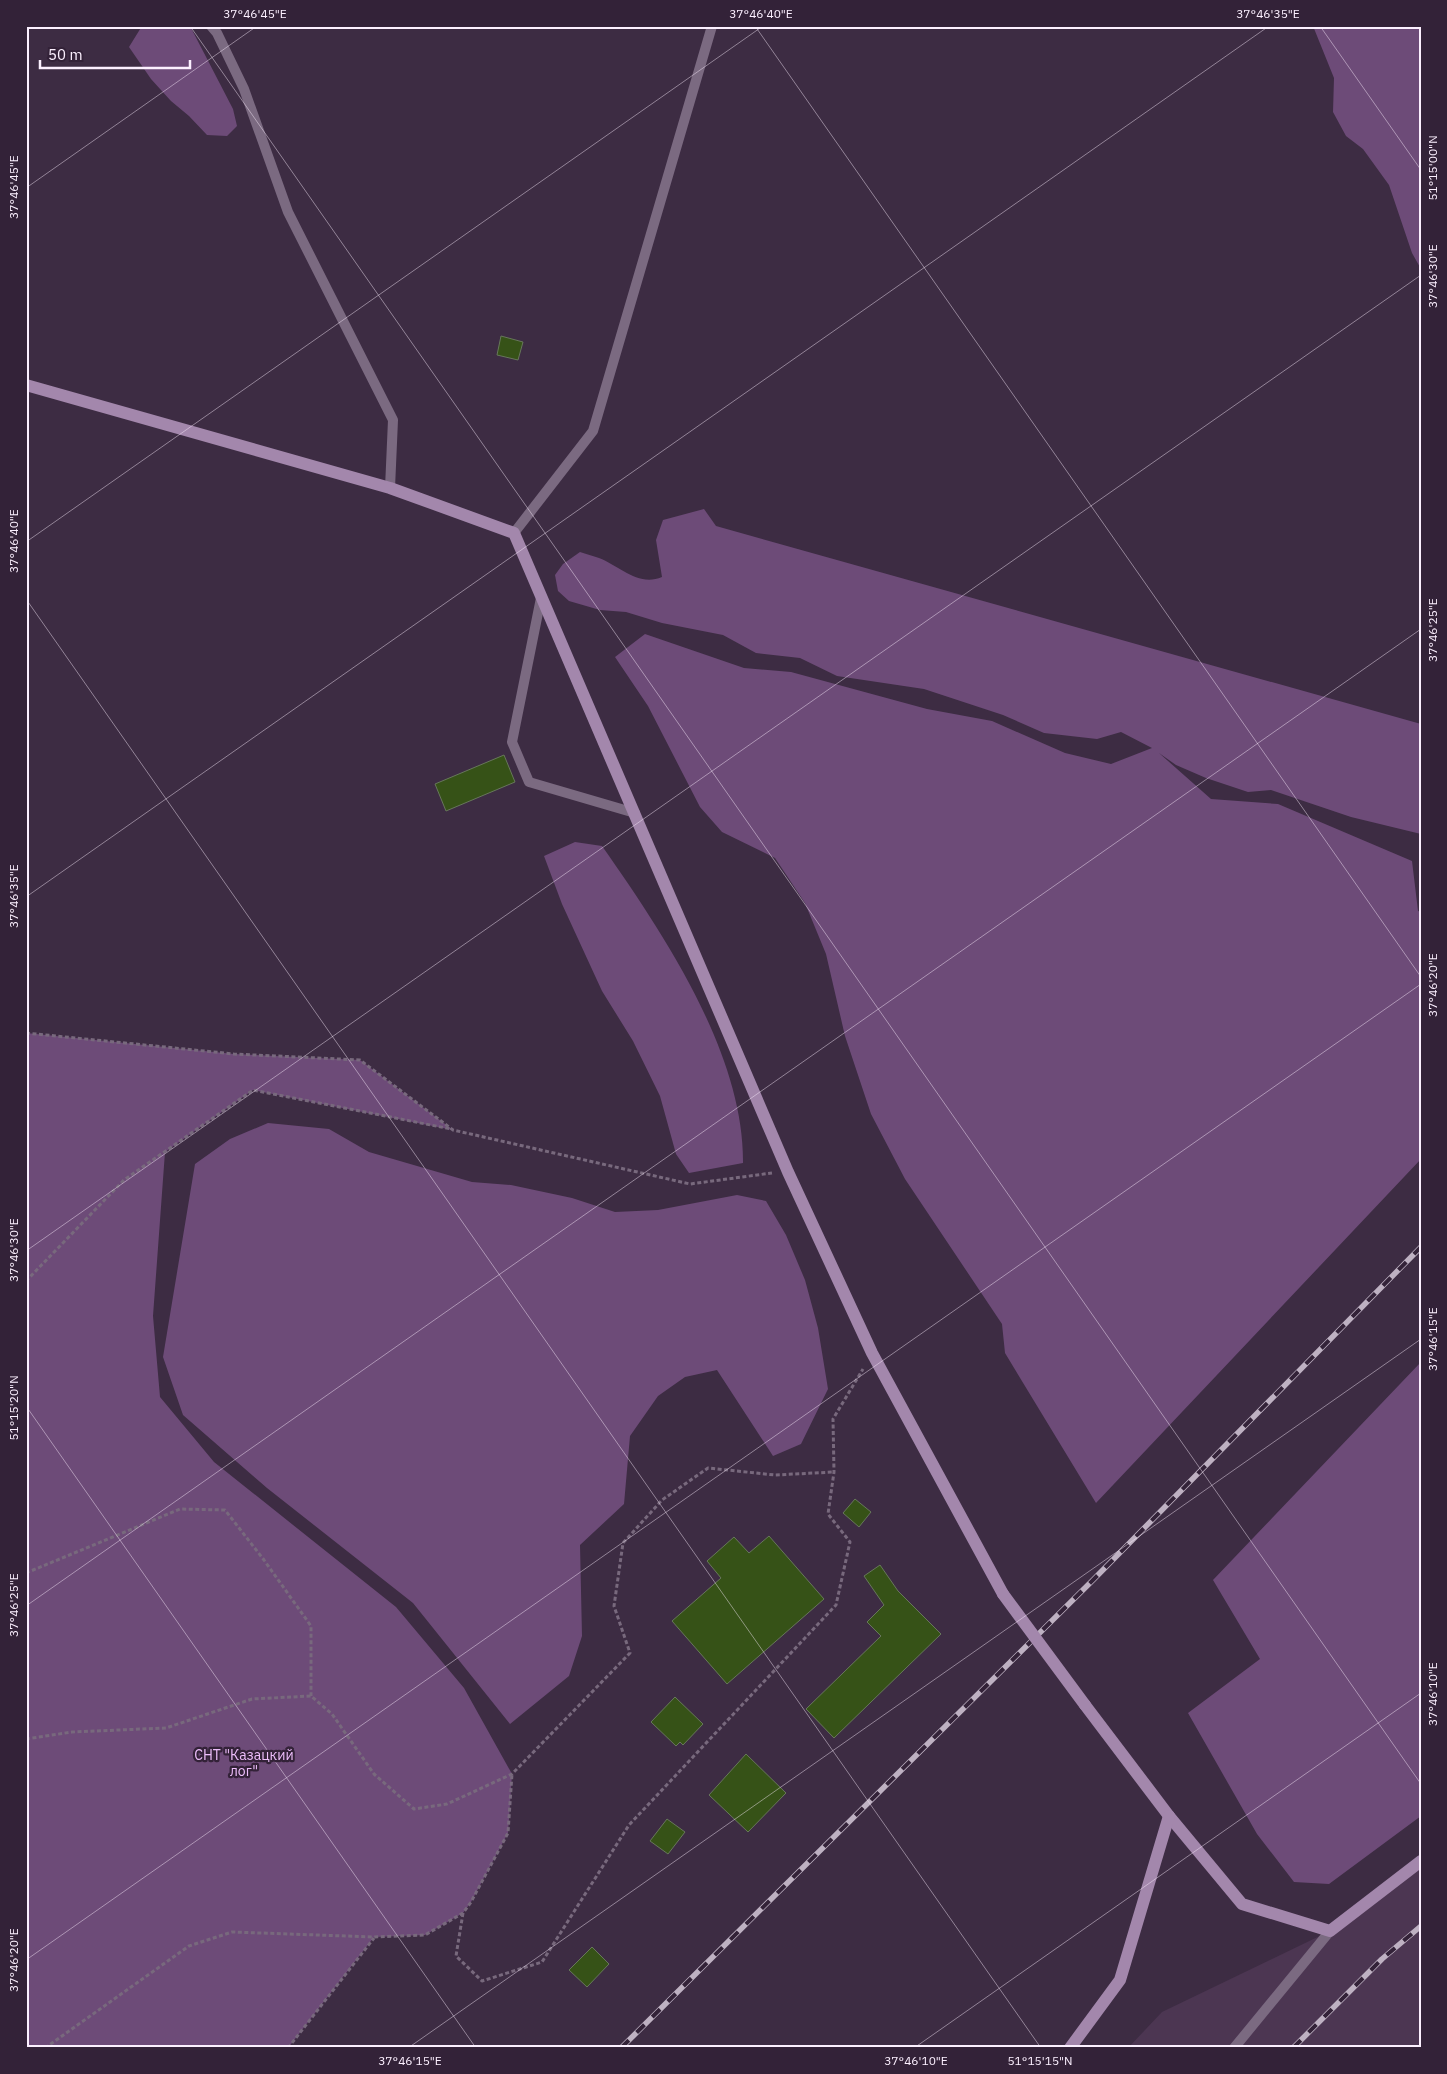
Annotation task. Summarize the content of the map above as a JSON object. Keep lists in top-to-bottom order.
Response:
{
  "parks": ["СНТ \"Казацкий лог\""],
  "scale_bar": "50 m",
  "coordinates": [
    "37°46'45\"E",
    "37°46'40\"E",
    "37°46'35\"E",
    "51°15'00\"N",
    "37°46'30\"E",
    "37°46'25\"E",
    "37°46'20\"E",
    "37°46'15\"E",
    "51°15'20\"N",
    "37°46'10\"E",
    "51°15'15\"N"
  ]
}
